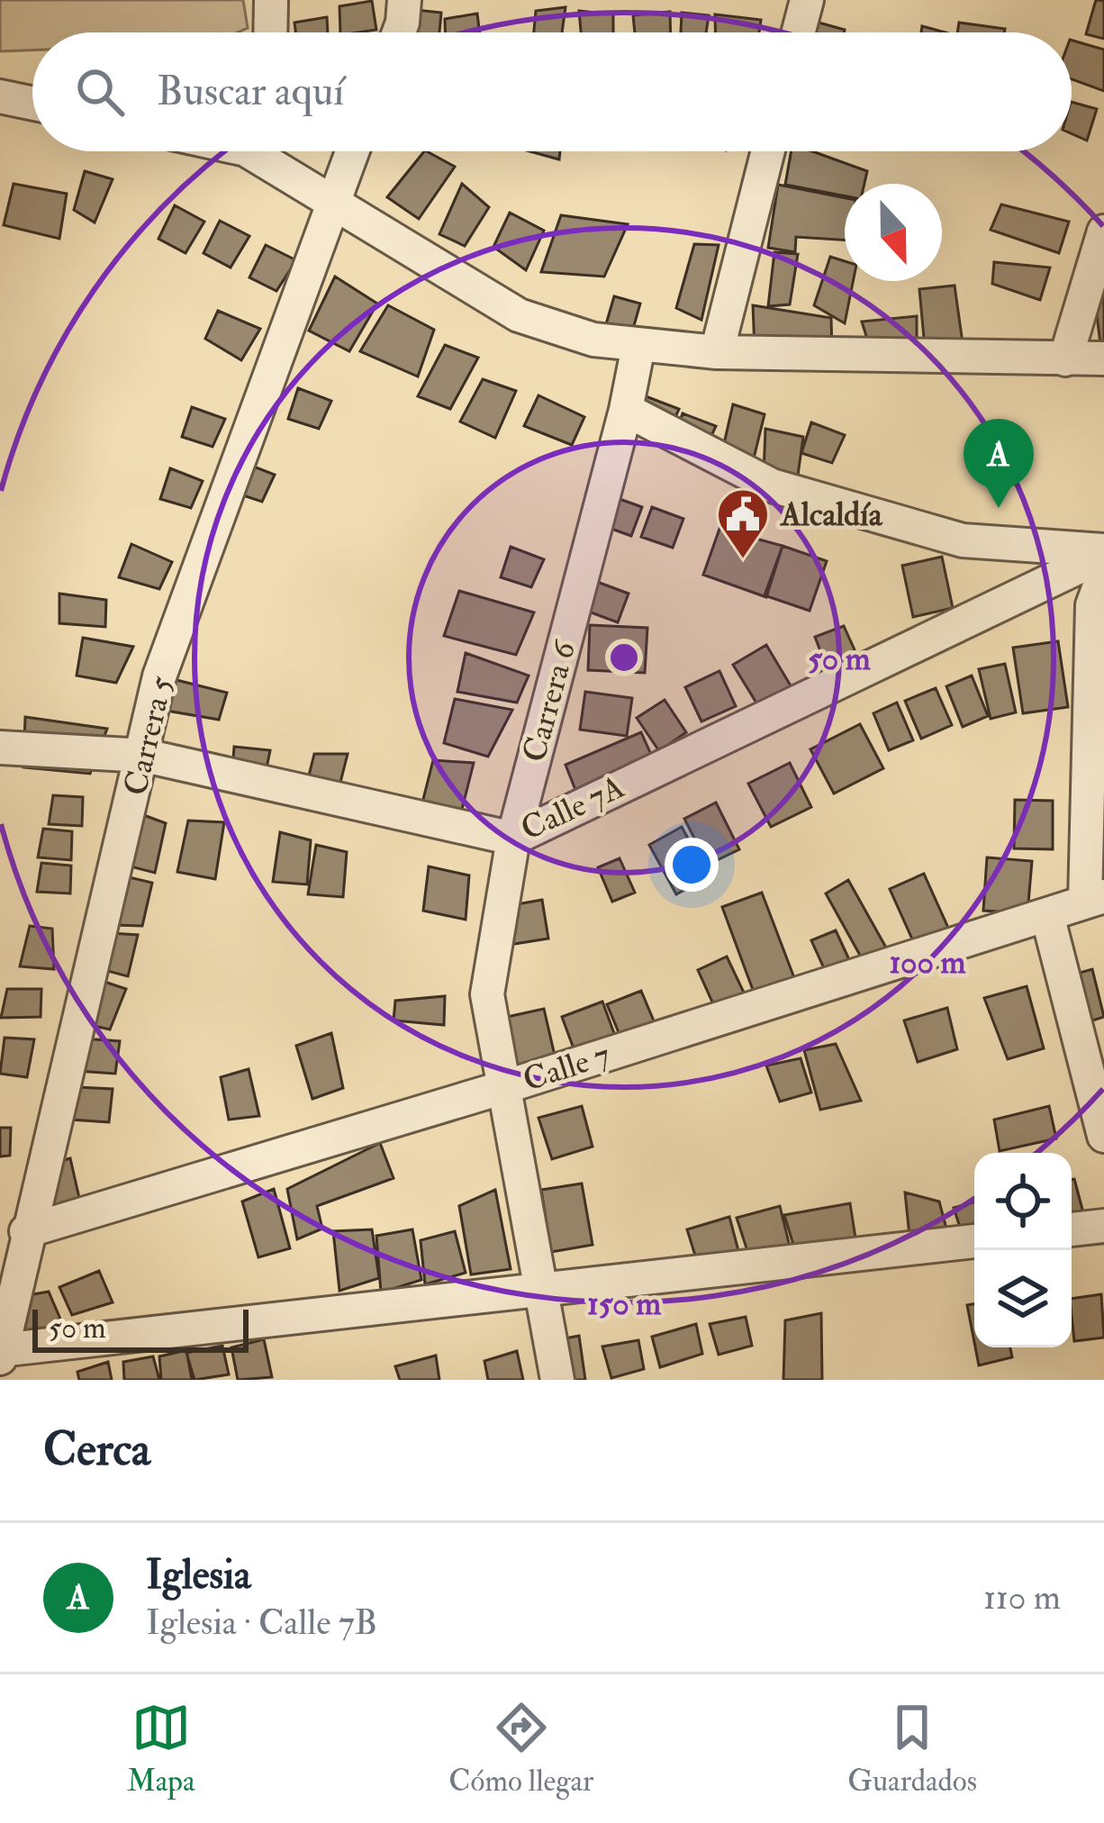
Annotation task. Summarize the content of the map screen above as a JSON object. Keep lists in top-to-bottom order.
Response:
{
  "streets": {
    "street": [
      "Carrera 6",
      "Carrera 5",
      "Calle 7A",
      "Calle 7"
    ]
  },
  "crossings": [
    ["Carrera 6", "Calle 7A"],
    ["Carrera 6", "Calle 7"],
    ["Carrera 5", "Calle 7A"],
    ["Carrera 5", "Calle 7"]
  ],
  "places": {
    "public building": ["Alcaldía"]
  },
  "scale_bar": "50 m",
  "north": "bottom",
  "page": {
    "search": "Buscar aquí",
    "pins": "A",
    "scale": "50 m",
    "heading": "Cerca",
    "list": [
      {
        "mark": "A",
        "name": "Iglesia",
        "note": "Iglesia · Calle 7B",
        "value": "110 m"
      }
    ],
    "nav": ["Mapa", "Cómo llegar", "Guardados"]
  },
  "rings": ["50 m", "100 m", "150 m"]
}
